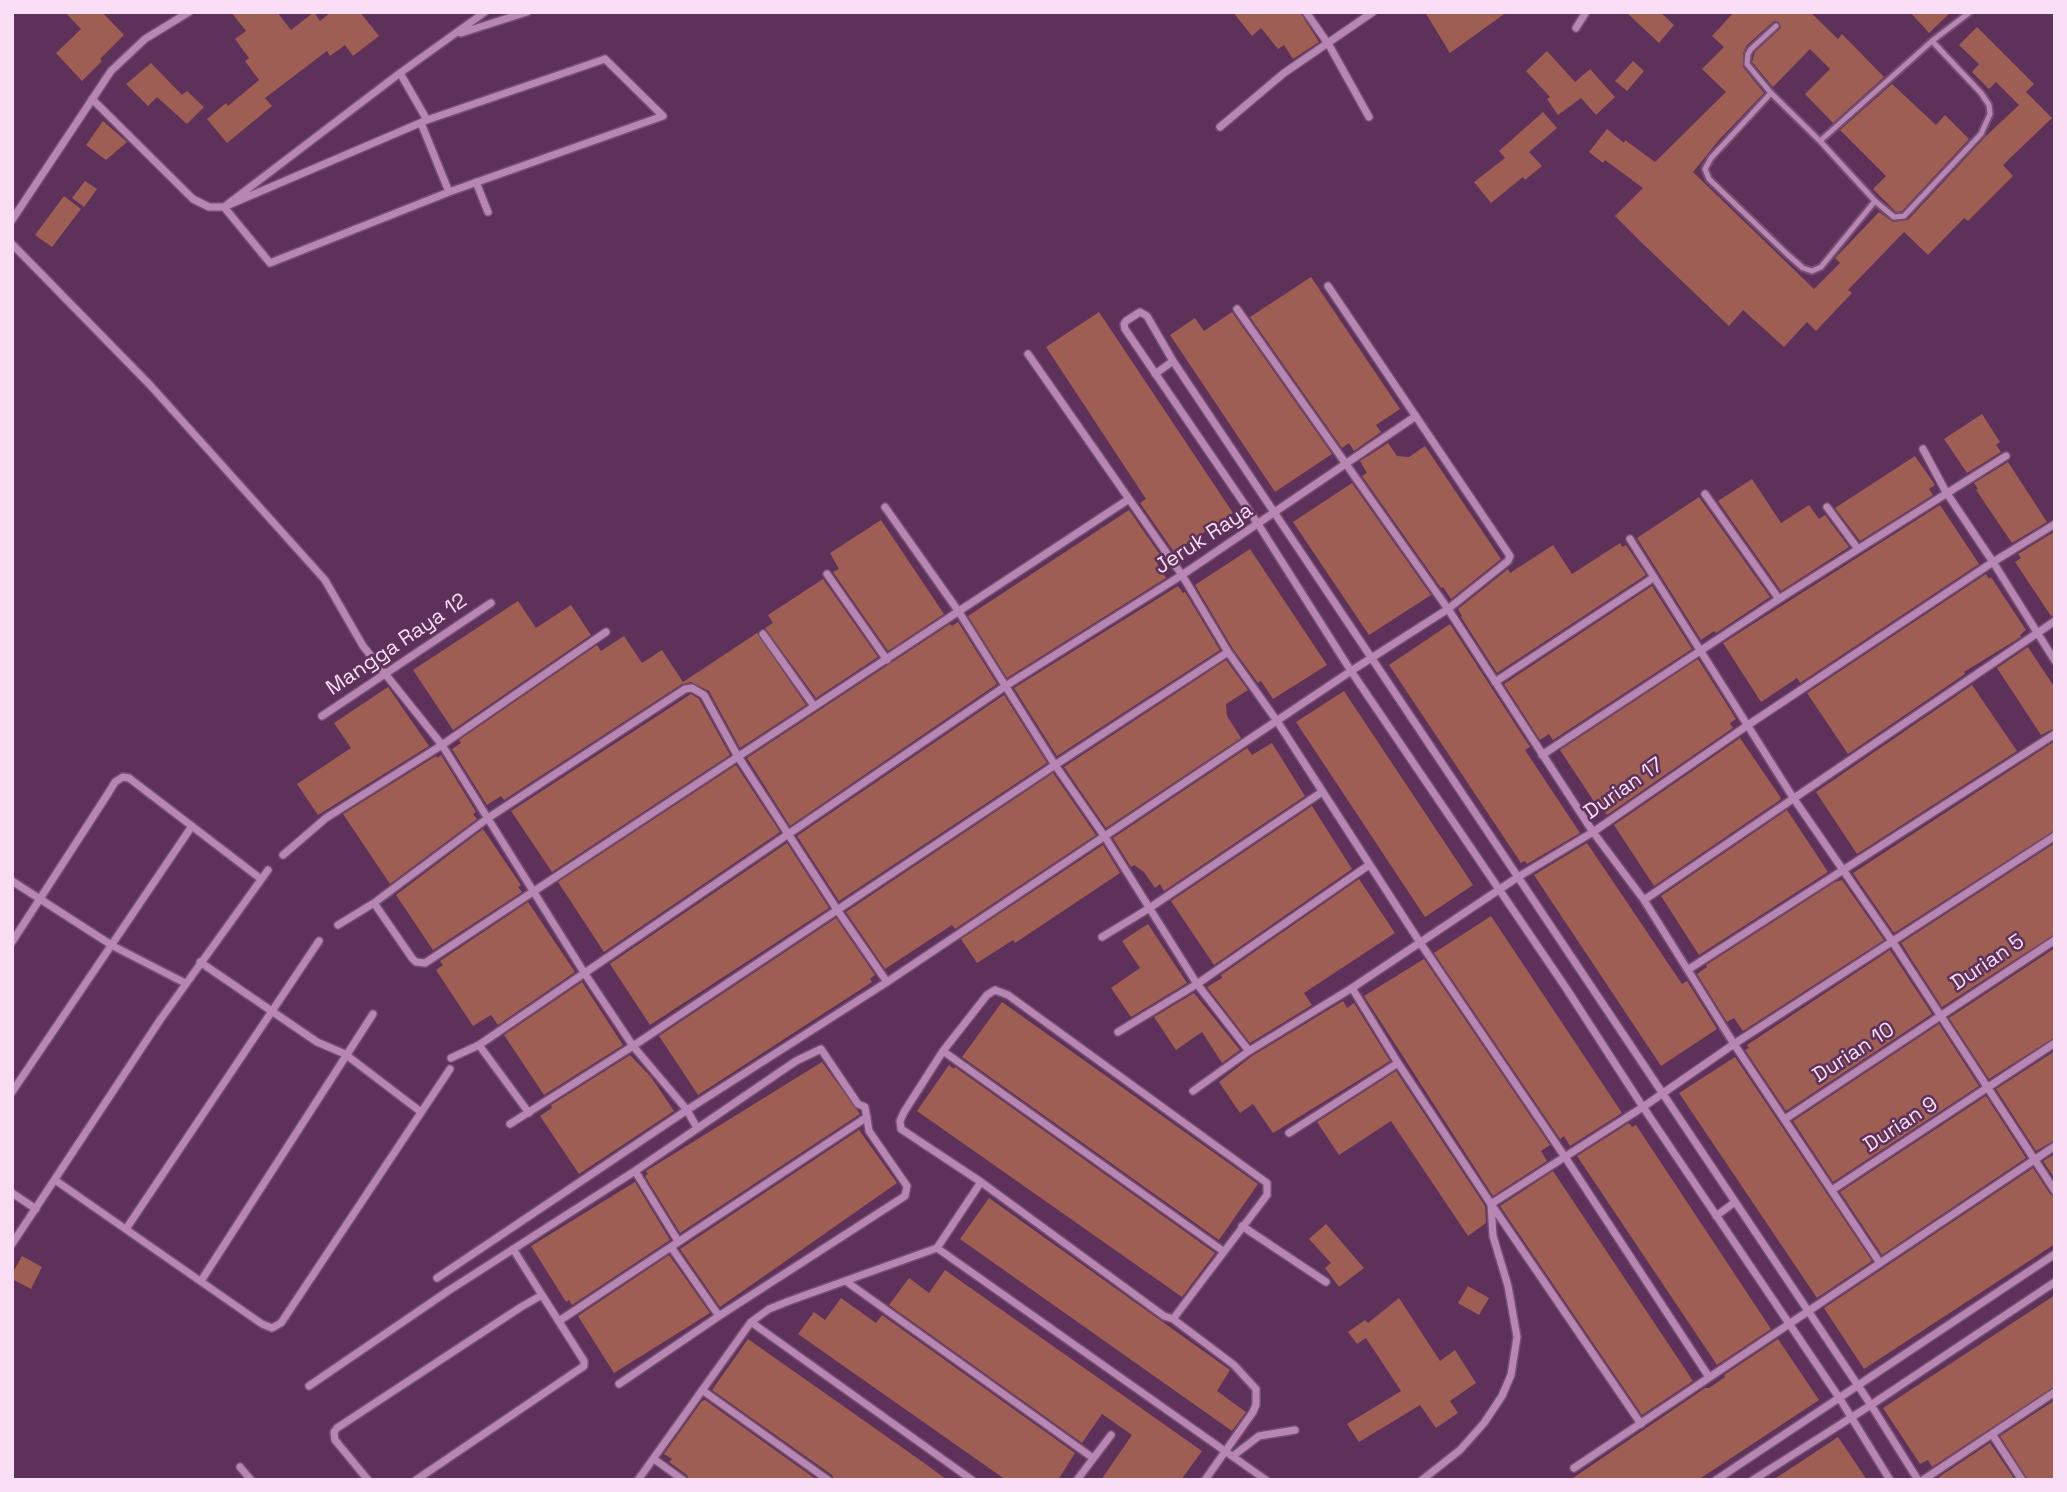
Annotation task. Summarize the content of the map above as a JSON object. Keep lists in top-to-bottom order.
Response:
{
  "streets": {
    "street": [
      "Jeruk Raya",
      "Mangga Raya 12",
      "Durian 17",
      "Durian 5",
      "Durian 10",
      "Durian 9"
    ]
  },
  "crossings": [
    ["Durian 5", "Durian 10"]
  ]
}
